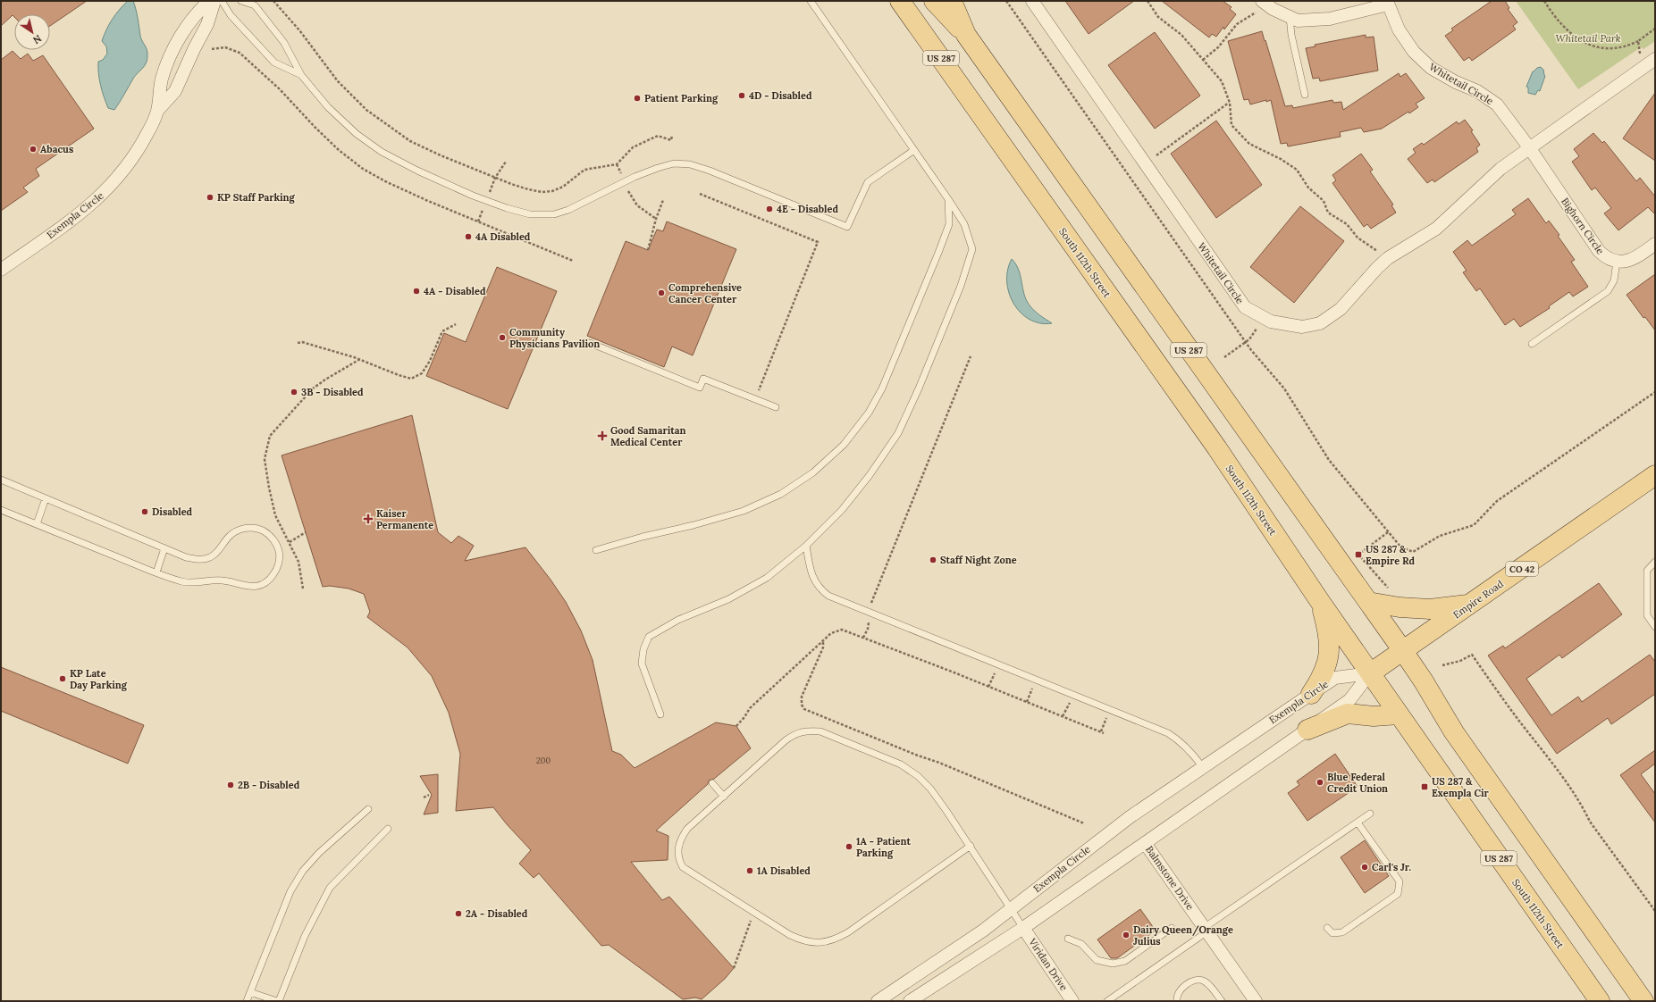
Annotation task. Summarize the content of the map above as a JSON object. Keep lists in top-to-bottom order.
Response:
{
  "streets": {
    "main road": [
      "US 287",
      "South 112th Street",
      "CO 42",
      "Empire Road"
    ],
    "street": [
      "Whitetail Circle",
      "Exempla Circle",
      "Bighorn Circle",
      "Balmstone Drive",
      "Viridan Drive"
    ]
  },
  "crossings": [
    ["US 287", "Empire Road"],
    ["Whitetail Circle", "Bighorn Circle"],
    ["Exempla Circle", "South 112th Street"],
    ["Exempla Circle", "Empire Road"],
    ["South 112th Street", "Empire Road"]
  ],
  "parks": ["Whitetail Park"],
  "places": {
    "other": [
      "4D - Disabled",
      "Patient Parking",
      "Abacus",
      "KP Staff Parking",
      "4E - Disabled",
      "4A Disabled",
      "4A - Disabled",
      "Comprehensive Cancer Center",
      "Community Physicians Pavilion",
      "3B - Disabled",
      "Disabled",
      "Staff Night Zone",
      "KP Late Day Parking",
      "Blue Federal Credit Union",
      "2B - Disabled",
      "1A - Patient Parking",
      "Carl's Jr.",
      "1A Disabled",
      "2A - Disabled",
      "Dairy Queen/Orange Julius"
    ],
    "health": ["Good Samaritan Medical Center", "Kaiser Permanente"],
    "transit": ["US 287 & Empire Rd", "US 287 & Exempla Cir"]
  },
  "house_numbers": ["200"],
  "north": "bottom right"
}
